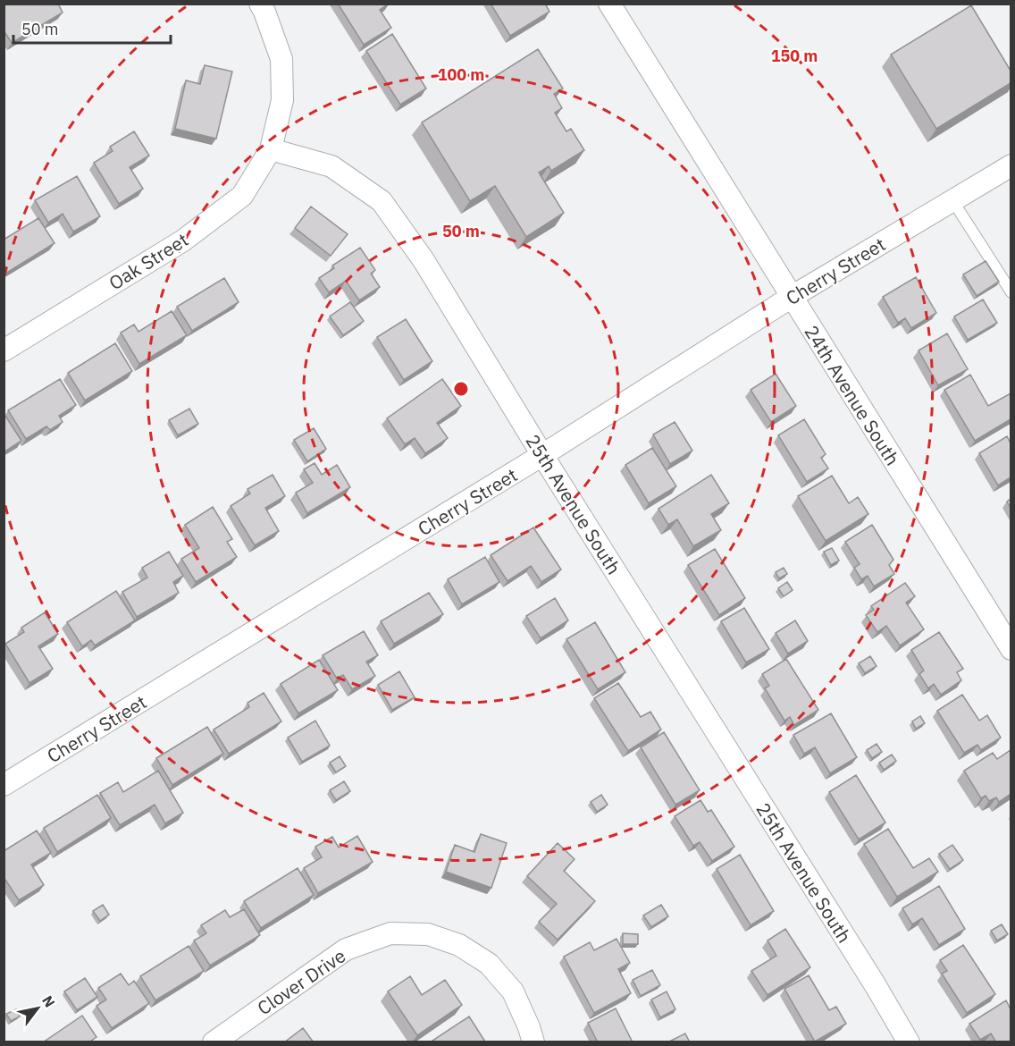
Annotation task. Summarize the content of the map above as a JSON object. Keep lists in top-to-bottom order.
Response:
{
  "streets": {
    "street": [
      "Oak Street",
      "Cherry Street",
      "24th Avenue South",
      "25th Avenue South",
      "Clover Drive"
    ]
  },
  "crossings": [
    ["Oak Street", "25th Avenue South"],
    ["Cherry Street", "24th Avenue South"],
    ["Cherry Street", "25th Avenue South"]
  ],
  "scale_bar": "50 m",
  "north": "top right",
  "rings": ["150 m", "100 m", "50 m"]
}
